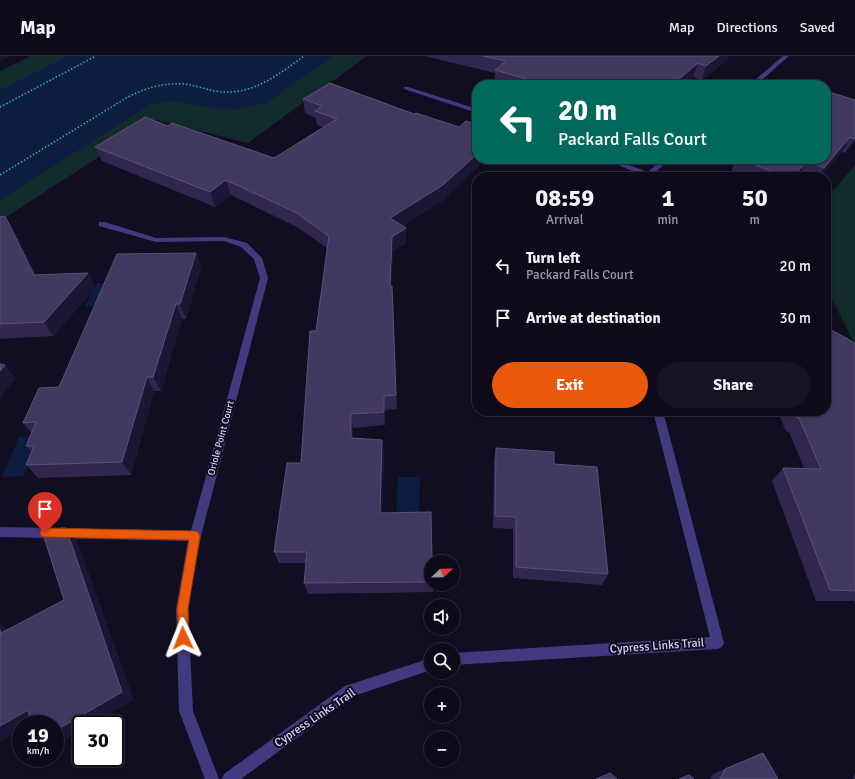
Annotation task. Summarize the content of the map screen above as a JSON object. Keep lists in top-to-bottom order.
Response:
{
  "streets": {
    "street": ["Oriole Point Court", "Cypress Links Trail"]
  },
  "north": "right",
  "page": {
    "header": "Map",
    "nav": ["Map", "Directions", "Saved"],
    "turn": ["20 m", "Packard Falls Court"],
    "eta": [
      "08:59",
      "Arrival",
      "1",
      "min",
      "50",
      "m"
    ],
    "list": [
      {
        "name": "Turn left",
        "note": "Packard Falls Court",
        "value": "20 m"
      },
      {
        "name": "Arrive at destination",
        "value": "30 m"
      }
    ],
    "buttons": ["Exit", "Share"],
    "map_buttons": ["+", "−"],
    "speed": "19 km/h",
    "limit": "30"
  }
}
